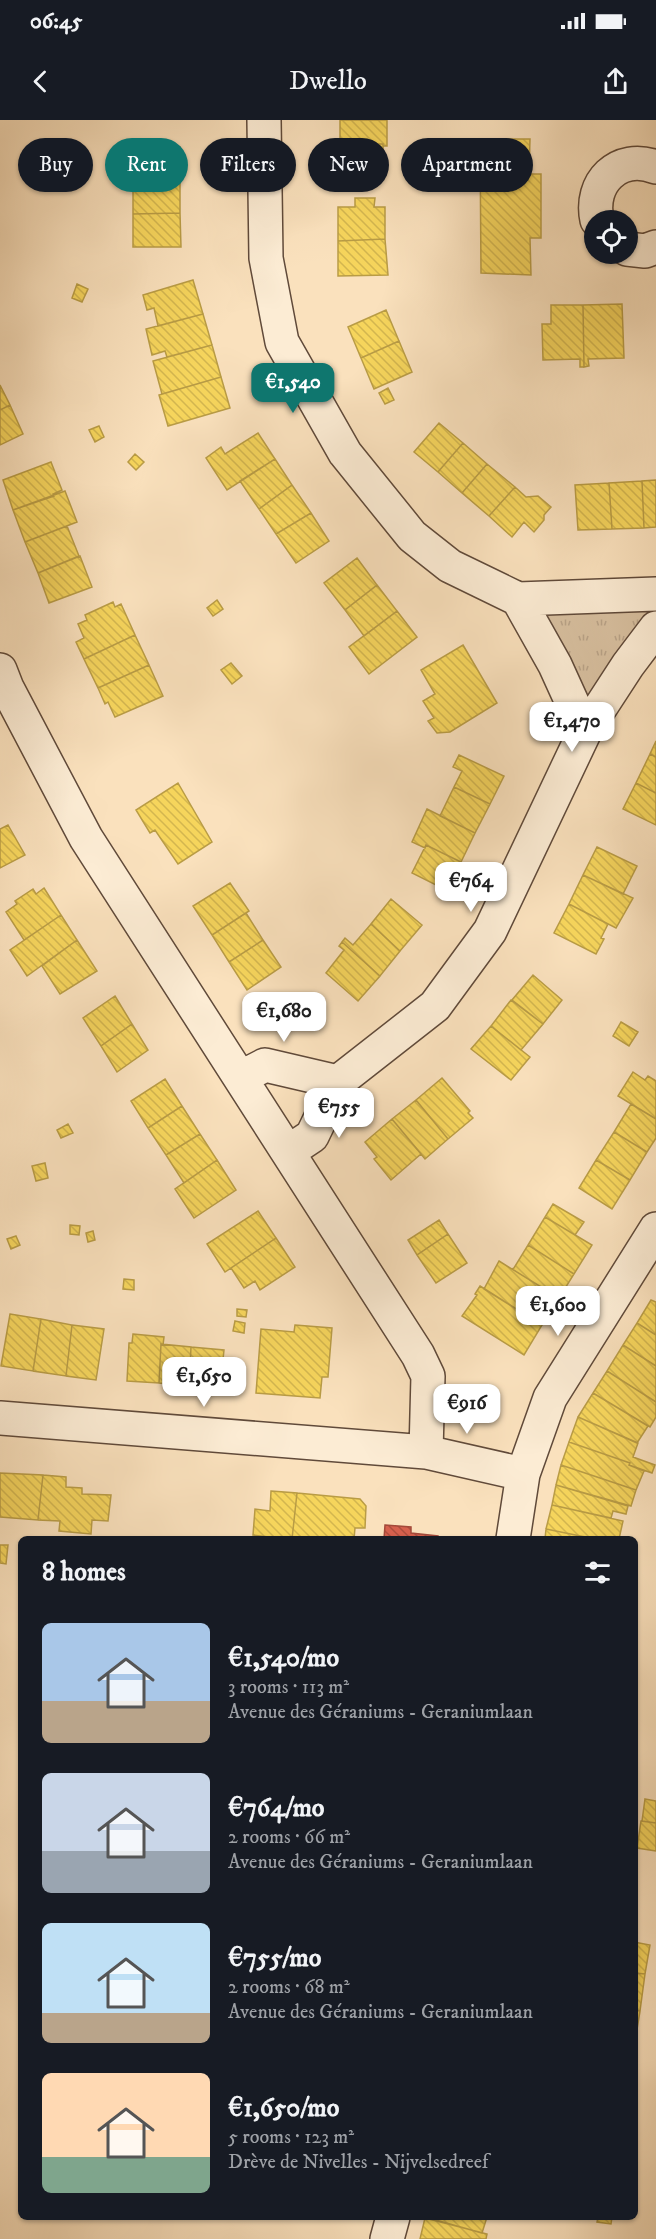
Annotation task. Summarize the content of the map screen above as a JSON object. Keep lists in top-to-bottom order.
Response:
{
  "page": {
    "status": "06:45",
    "header": "Dwello",
    "chip": [
      "Buy",
      "Rent",
      "Filters",
      "New",
      "Apartment"
    ],
    "price": [
      "€1,540",
      "€1,470",
      "€764",
      "€1,680",
      "€755",
      "€1,600",
      "€1,650",
      "€916"
    ],
    "heading": "8 homes",
    "list": [
      {
        "name": "€1,540/mo",
        "note": "3 rooms · 113 m² · Avenue des Géraniums - Geraniumlaan"
      },
      {
        "name": "€764/mo",
        "note": "2 rooms · 66 m² · Avenue des Géraniums - Geraniumlaan"
      },
      {
        "name": "€755/mo",
        "note": "2 rooms · 68 m² · Avenue des Géraniums - Geraniumlaan"
      },
      {
        "name": "€1,650/mo",
        "note": "5 rooms · 123 m² · Drève de Nivelles - Nijvelsedreef"
      }
    ]
  }
}
